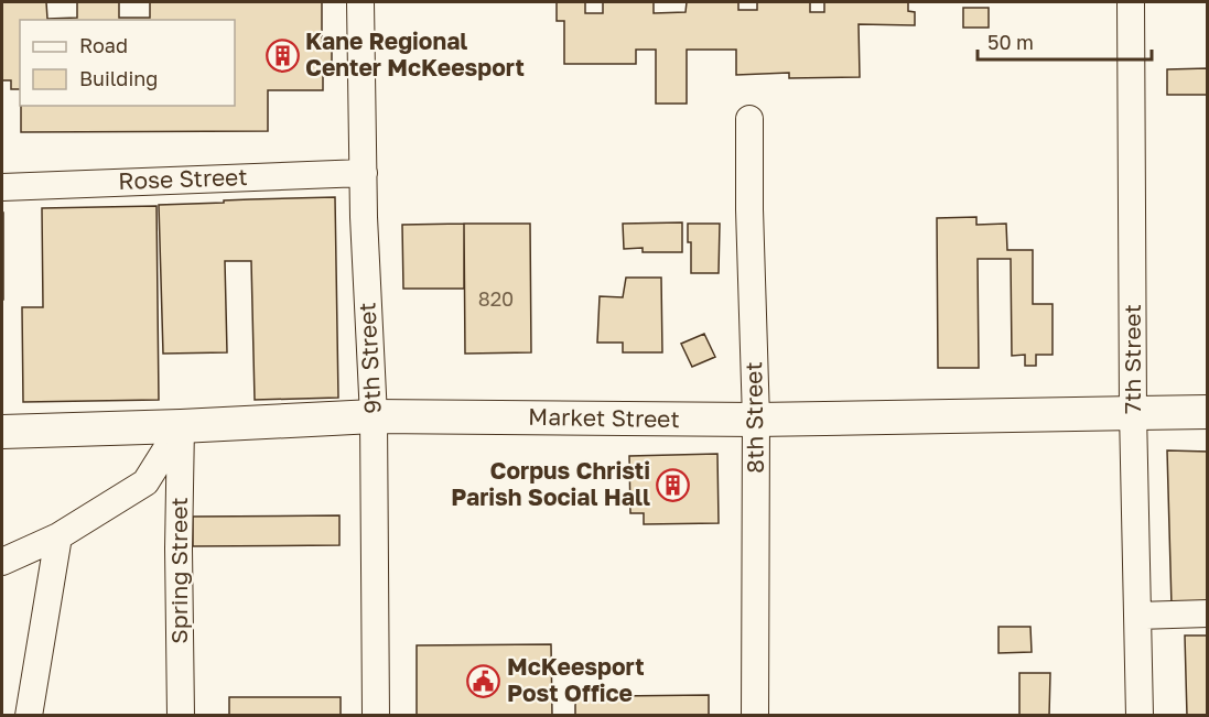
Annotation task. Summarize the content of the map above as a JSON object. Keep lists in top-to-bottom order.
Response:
{
  "streets": {
    "main road": ["Market Street"],
    "street": [
      "Rose Street",
      "9th Street",
      "7th Street",
      "8th Street",
      "Spring Street"
    ]
  },
  "crossings": [
    ["Rose Street", "9th Street"],
    ["9th Street", "Market Street"],
    ["7th Street", "Market Street"],
    ["8th Street", "Market Street"],
    ["Market Street", "Spring Street"]
  ],
  "places": {
    "building": ["Kane Regional Center McKeesport", "Corpus Christi Parish Social Hall"],
    "public building": ["McKeesport Post Office"]
  },
  "house_numbers": ["820"],
  "legend": ["Road", "Building"],
  "scale_bar": "50 m"
}
